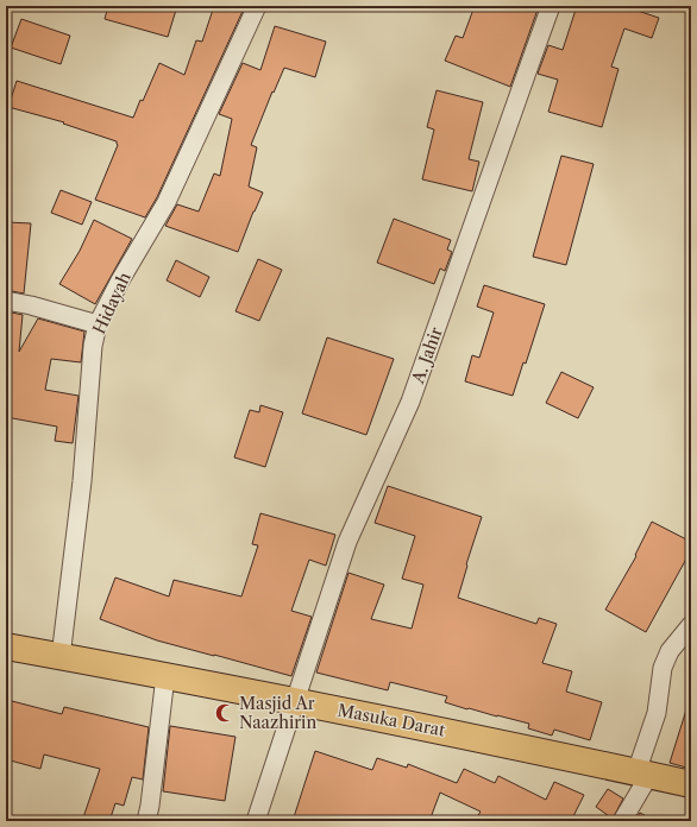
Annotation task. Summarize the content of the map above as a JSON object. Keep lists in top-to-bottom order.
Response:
{
  "streets": {
    "main road": ["Masuka Darat"],
    "street": ["Hidayah", "A. Jahir"]
  },
  "crossings": [
    ["Hidayah", "Masuka Darat"],
    ["A. Jahir", "Masuka Darat"]
  ],
  "places": {
    "mosque": ["Masjid Ar Naazhirin"]
  }
}
